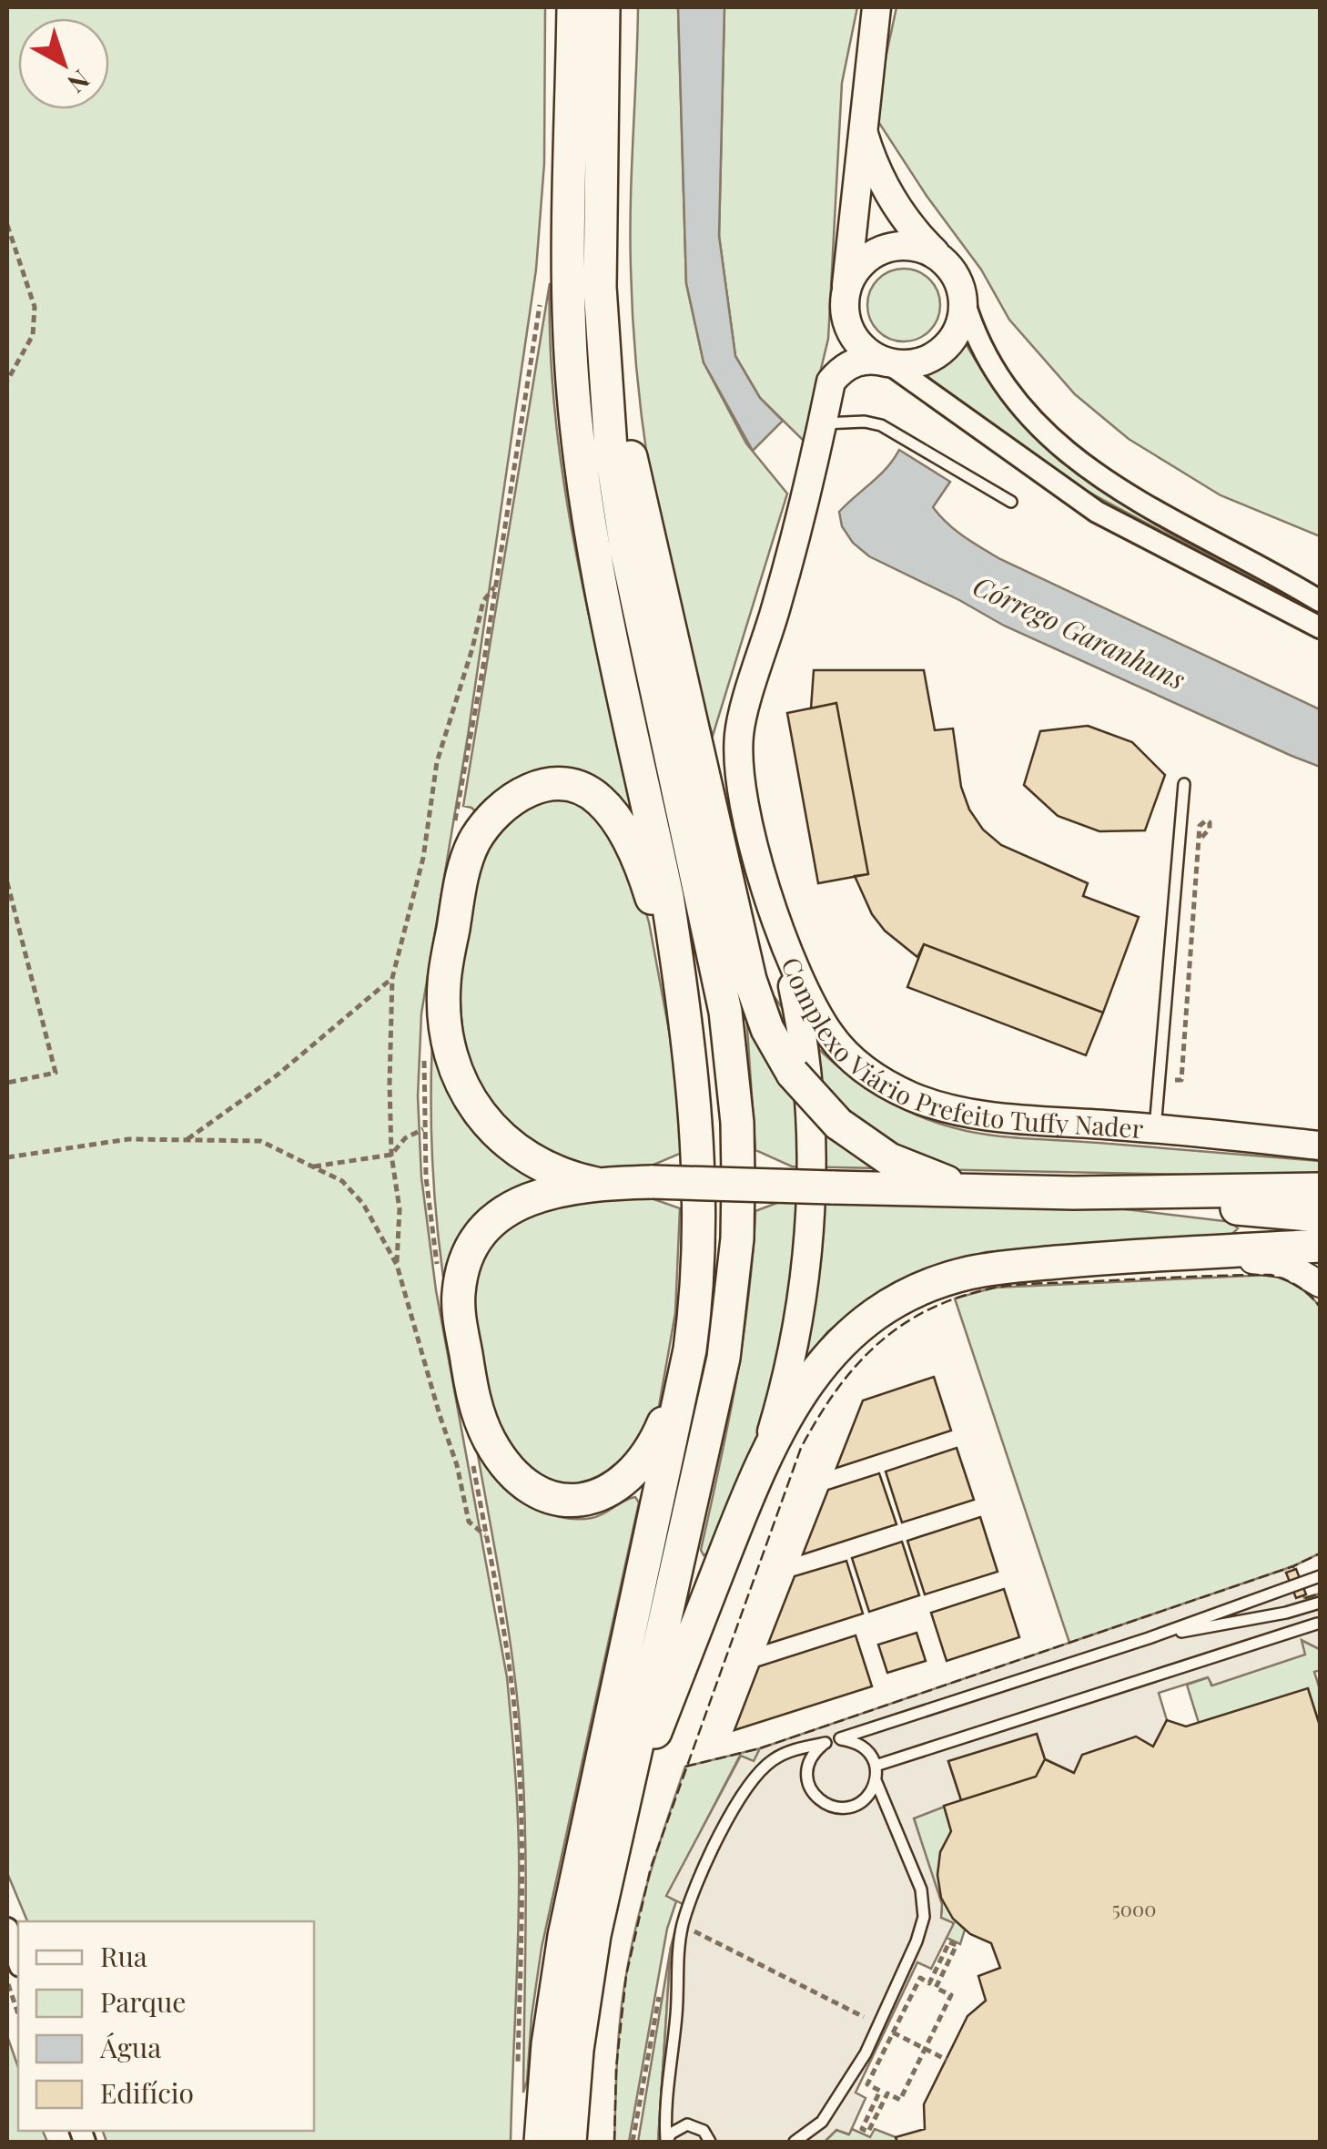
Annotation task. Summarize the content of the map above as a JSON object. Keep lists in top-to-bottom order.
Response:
{
  "streets": {
    "main road": ["Complexo Viário Prefeito Tuffy Nader"]
  },
  "water": ["Córrego Garanhuns"],
  "house_numbers": ["5000"],
  "legend": [
    "Rua",
    "Parque",
    "Água",
    "Edifício"
  ],
  "north": "bottom right"
}
